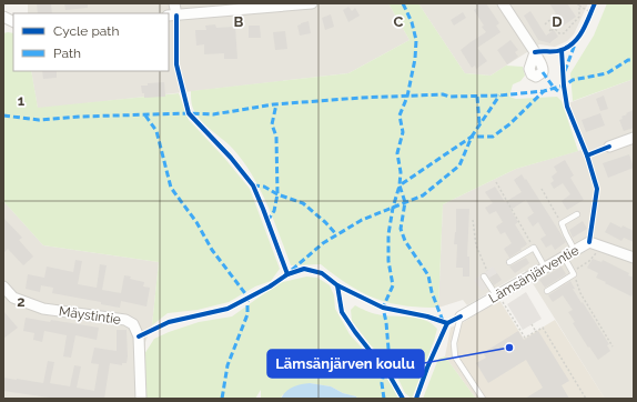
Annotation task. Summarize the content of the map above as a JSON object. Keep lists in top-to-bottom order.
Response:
{
  "streets": {
    "street": ["Lämsänjärventie", "Mäystintie"]
  },
  "places": ["Lämsänjärven koulu"],
  "legend": ["Cycle path", "Path"],
  "grid": {
    "columns": ["B", "C", "D"],
    "rows": ["1", "2"]
  }
}
